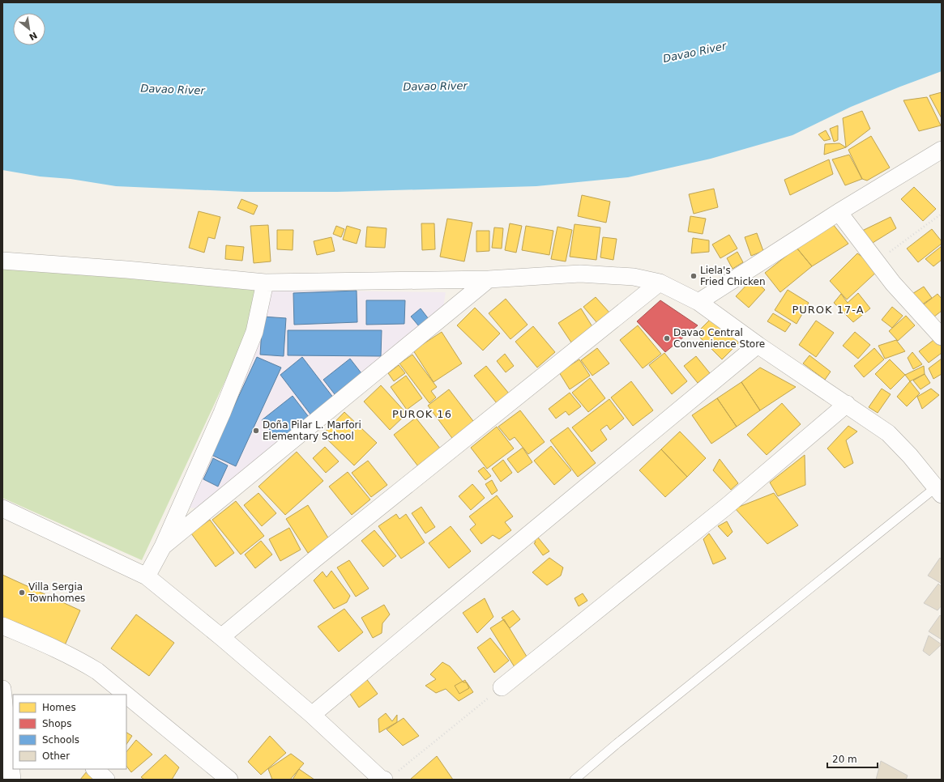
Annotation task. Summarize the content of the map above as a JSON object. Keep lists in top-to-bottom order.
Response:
{
  "districts": ["PUROK 17-A", "PUROK 16"],
  "water": ["Davao River"],
  "places": [
    "Liela's Fried Chicken",
    "Davao Central Convenience Store",
    "Doña Pilar L. Marfori Elementary School",
    "Villa Sergia Townhomes"
  ],
  "legend": [
    "Homes",
    "Shops",
    "Schools",
    "Other"
  ],
  "scale_bar": "20 m",
  "north": "bottom right"
}
